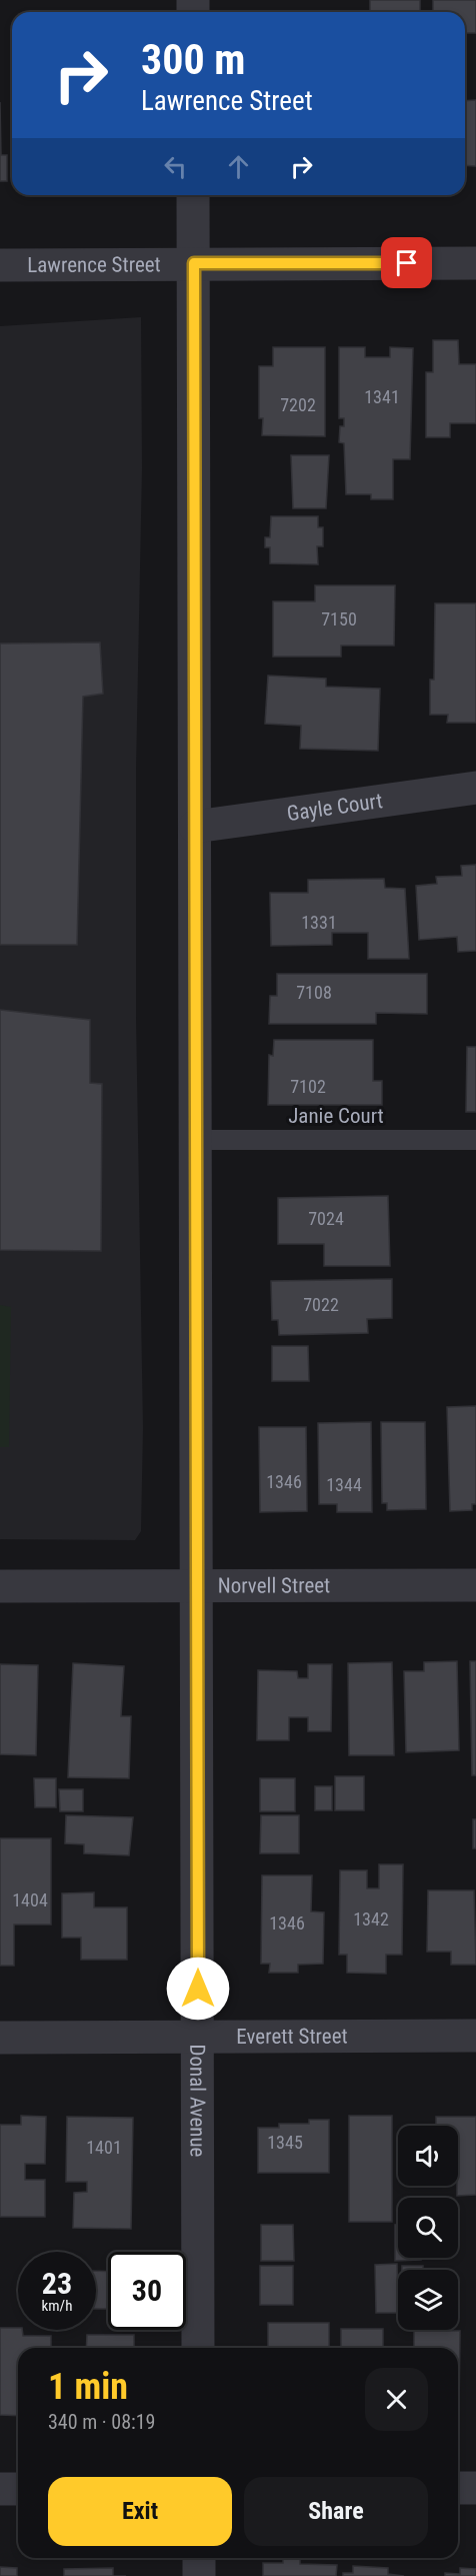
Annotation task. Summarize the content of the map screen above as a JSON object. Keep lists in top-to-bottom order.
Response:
{
  "streets": {
    "street": [
      "Lawrence Street",
      "Gayle Court",
      "Norvell Street",
      "Everett Street",
      "Donal Avenue"
    ],
    "lane": ["Janie Court"]
  },
  "crossings": [
    ["Lawrence Street", "Donal Avenue"],
    ["Gayle Court", "Donal Avenue"],
    ["Janie Court", "Donal Avenue"],
    ["Norvell Street", "Donal Avenue"],
    ["Everett Street", "Donal Avenue"]
  ],
  "house_numbers": [
    "1341",
    "7202",
    "7150",
    "1331",
    "7108",
    "7102",
    "7024",
    "7022",
    "1346",
    "1344",
    "1404",
    "1342",
    "1346",
    "1345",
    "1401"
  ],
  "page": {
    "turn": ["300 m", "Lawrence Street"],
    "speed": "23 km/h",
    "limit": "30",
    "heading": ["1 min", "340 m · 08:19"],
    "buttons": ["Exit", "Share"]
  }
}
